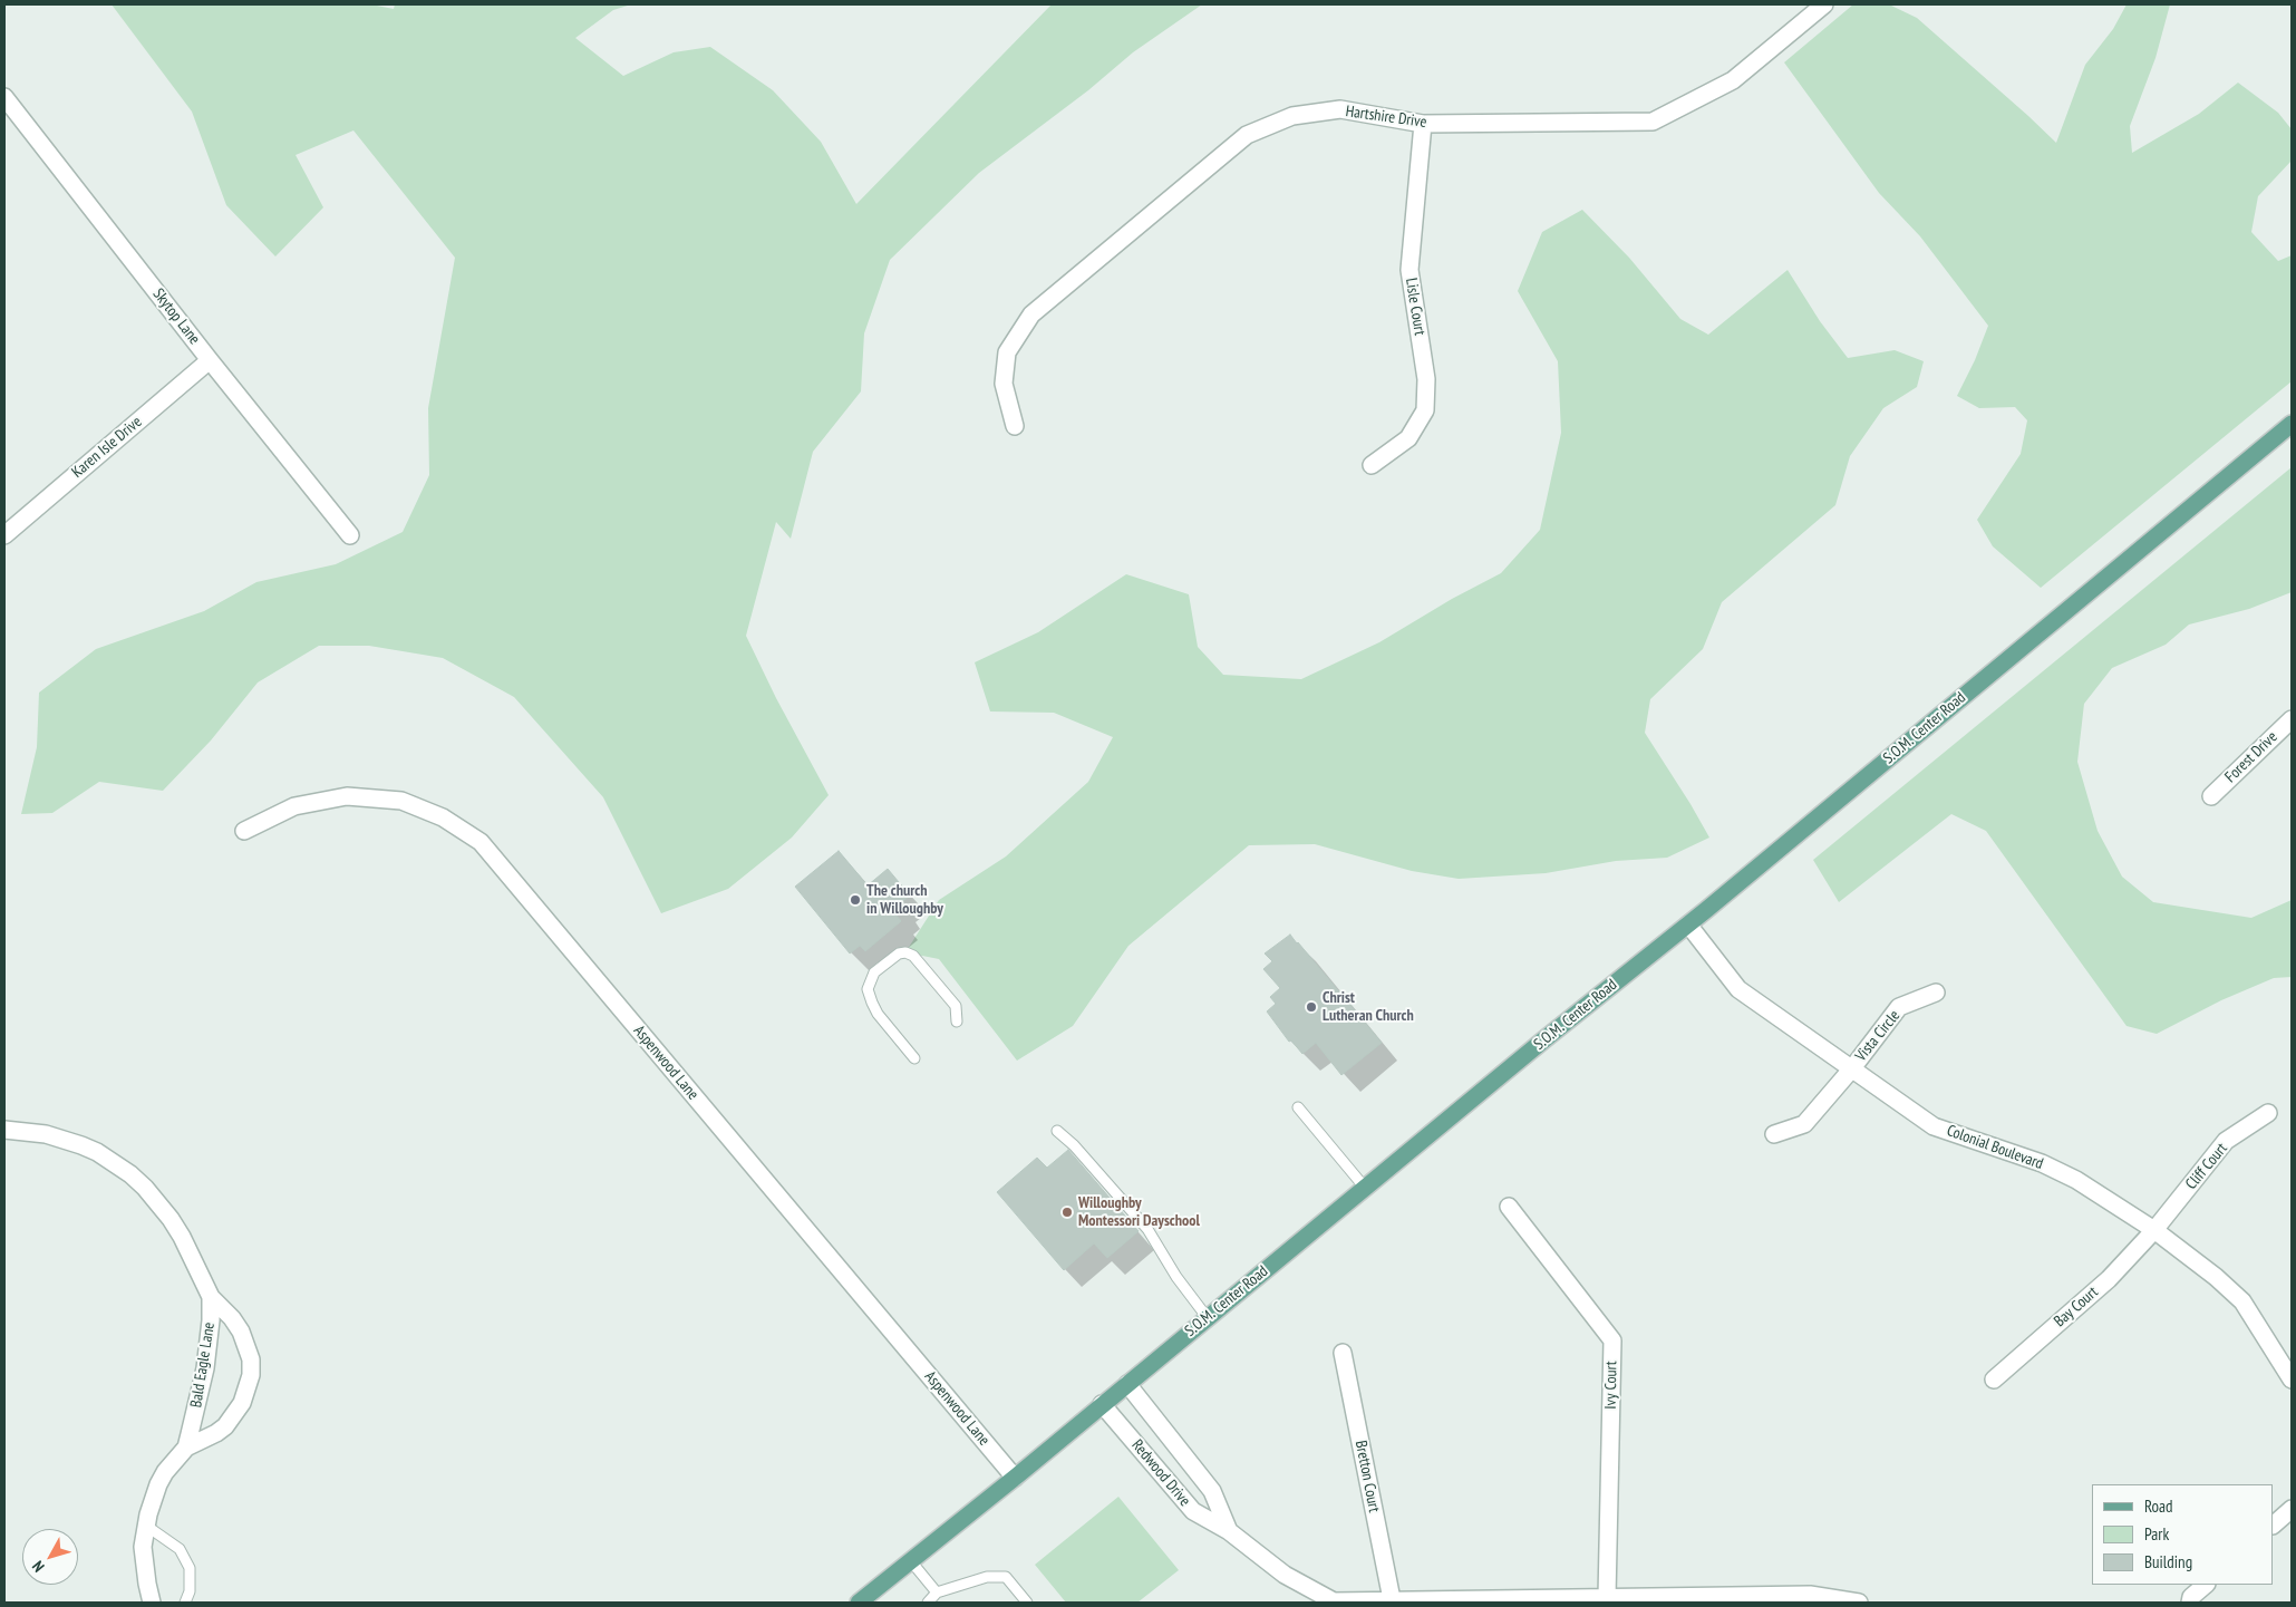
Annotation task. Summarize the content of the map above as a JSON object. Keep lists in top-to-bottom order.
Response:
{
  "streets": {
    "main road": ["S.O.M. Center Road"],
    "street": [
      "Hartshire Drive",
      "Lisle Court",
      "Skytop Lane",
      "Karen Isle Drive",
      "Forest Drive",
      "Vista Circle",
      "Aspenwood Lane",
      "Colonial Boulevard",
      "Cliff Court",
      "Bay Court",
      "Bald Eagle Lane",
      "Ivy Court",
      "Redwood Drive",
      "Bretton Court"
    ]
  },
  "crossings": [
    ["Hartshire Drive", "Lisle Court"],
    ["Skytop Lane", "Karen Isle Drive"],
    ["S.O.M. Center Road", "Aspenwood Lane"],
    ["S.O.M. Center Road", "Colonial Boulevard"],
    ["S.O.M. Center Road", "Redwood Drive"],
    ["Vista Circle", "Colonial Boulevard"],
    ["Colonial Boulevard", "Cliff Court"],
    ["Colonial Boulevard", "Bay Court"],
    ["Cliff Court", "Bay Court"],
    ["Ivy Court", "Redwood Drive"],
    ["Redwood Drive", "Bretton Court"]
  ],
  "places": ["The church in Willoughby", "Christ Lutheran Church", "Willoughby Montessori Dayschool"],
  "legend": ["Road", "Park", "Building"],
  "north": "bottom left"
}
